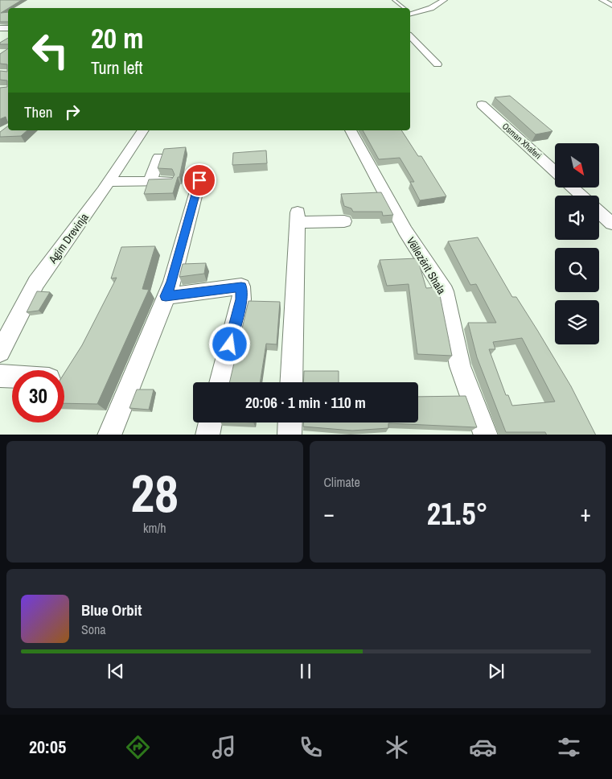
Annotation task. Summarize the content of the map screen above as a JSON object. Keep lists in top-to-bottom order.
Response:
{
  "streets": {
    "street": ["Osman Xhaferi", "Agim Drevinja", "Vëllezërit Shala"]
  },
  "north": "bottom right",
  "page": {
    "turn": ["20 m", "Turn left"],
    "then": "Then",
    "limit": "30",
    "trip": "20:06 · 1 min · 110 m",
    "tile": [
      ["28", "km/h"],
      "Climate"
    ],
    "heat": ["−", "21.5°", "+"],
    "song": ["Blue Orbit", "Sona"],
    "tabs": "20:05"
  }
}
